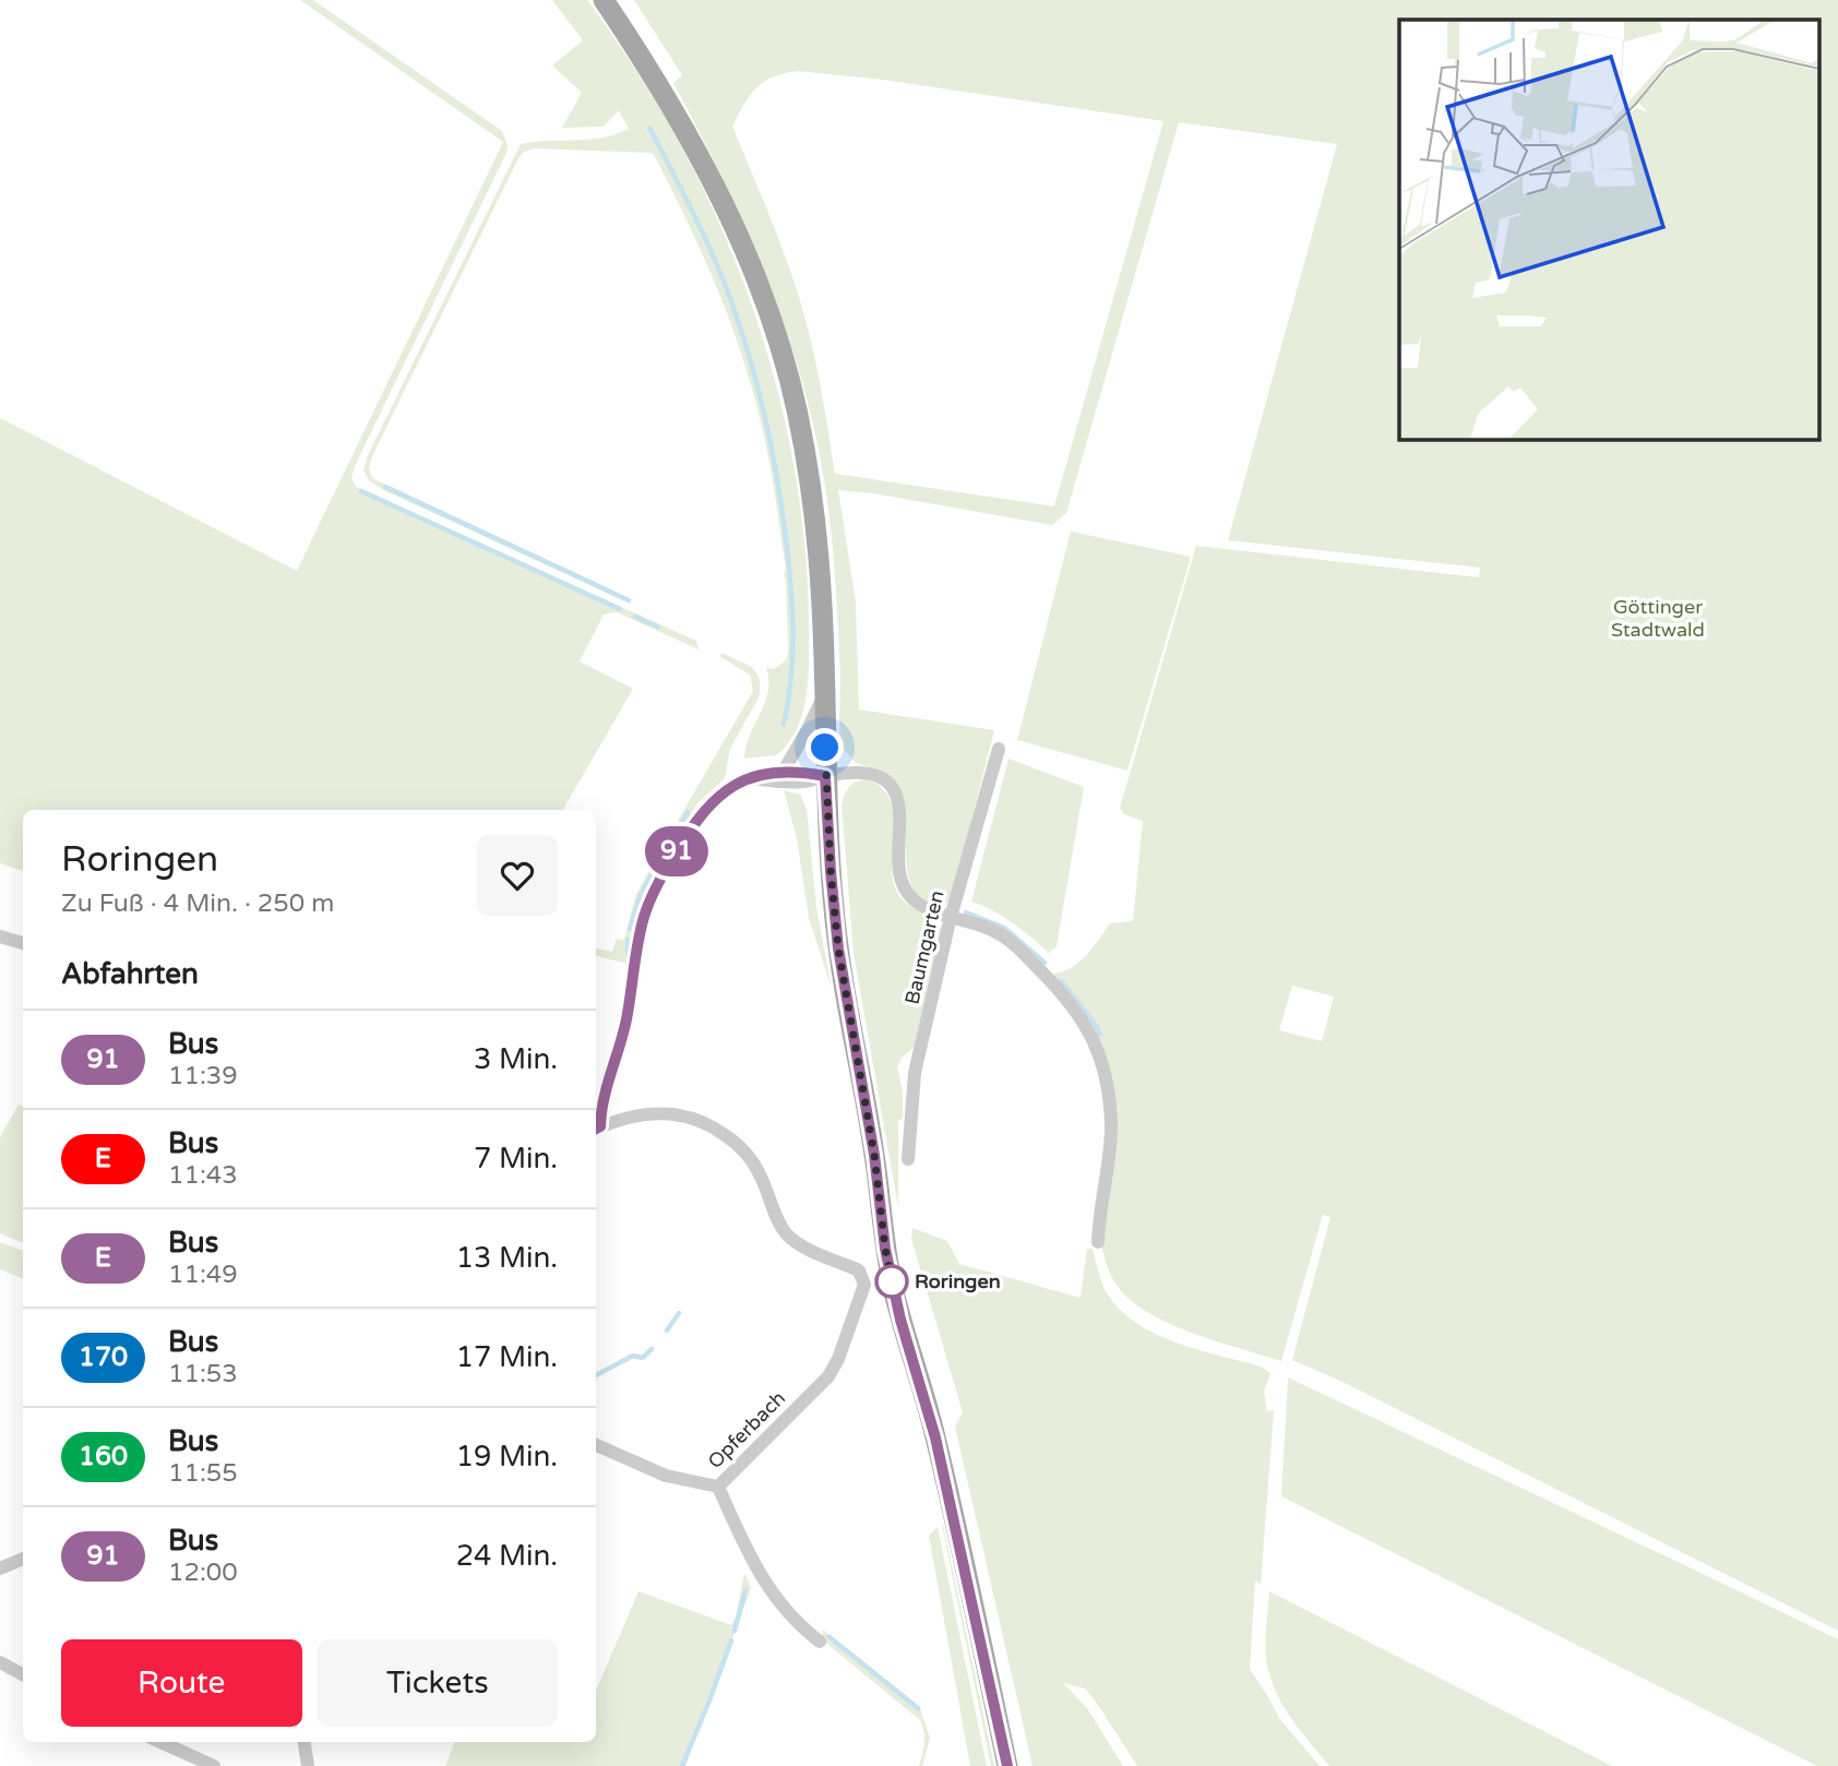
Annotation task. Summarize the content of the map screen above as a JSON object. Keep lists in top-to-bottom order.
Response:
{
  "streets": {
    "street": ["Baumgarten", "Opferbach"]
  },
  "parks": ["Göttinger Stadtwald"],
  "places": ["Roringen"],
  "lines": ["bus line 91"],
  "page": {
    "on_map": "91",
    "heading": [
      ["Roringen", "Zu Fuß · 4 Min. · 250 m"],
      "Abfahrten"
    ],
    "list": [
      {
        "mark": "91",
        "name": "Bus",
        "note": "11:39",
        "value": "3 Min."
      },
      {
        "mark": "E",
        "name": "Bus",
        "note": "11:43",
        "value": "7 Min."
      },
      {
        "mark": "E",
        "name": "Bus",
        "note": "11:49",
        "value": "13 Min."
      },
      {
        "mark": "170",
        "name": "Bus",
        "note": "11:53",
        "value": "17 Min."
      },
      {
        "mark": "160",
        "name": "Bus",
        "note": "11:55",
        "value": "19 Min."
      },
      {
        "mark": "91",
        "name": "Bus",
        "note": "12:00",
        "value": "24 Min."
      }
    ],
    "buttons": ["Route", "Tickets"]
  }
}
